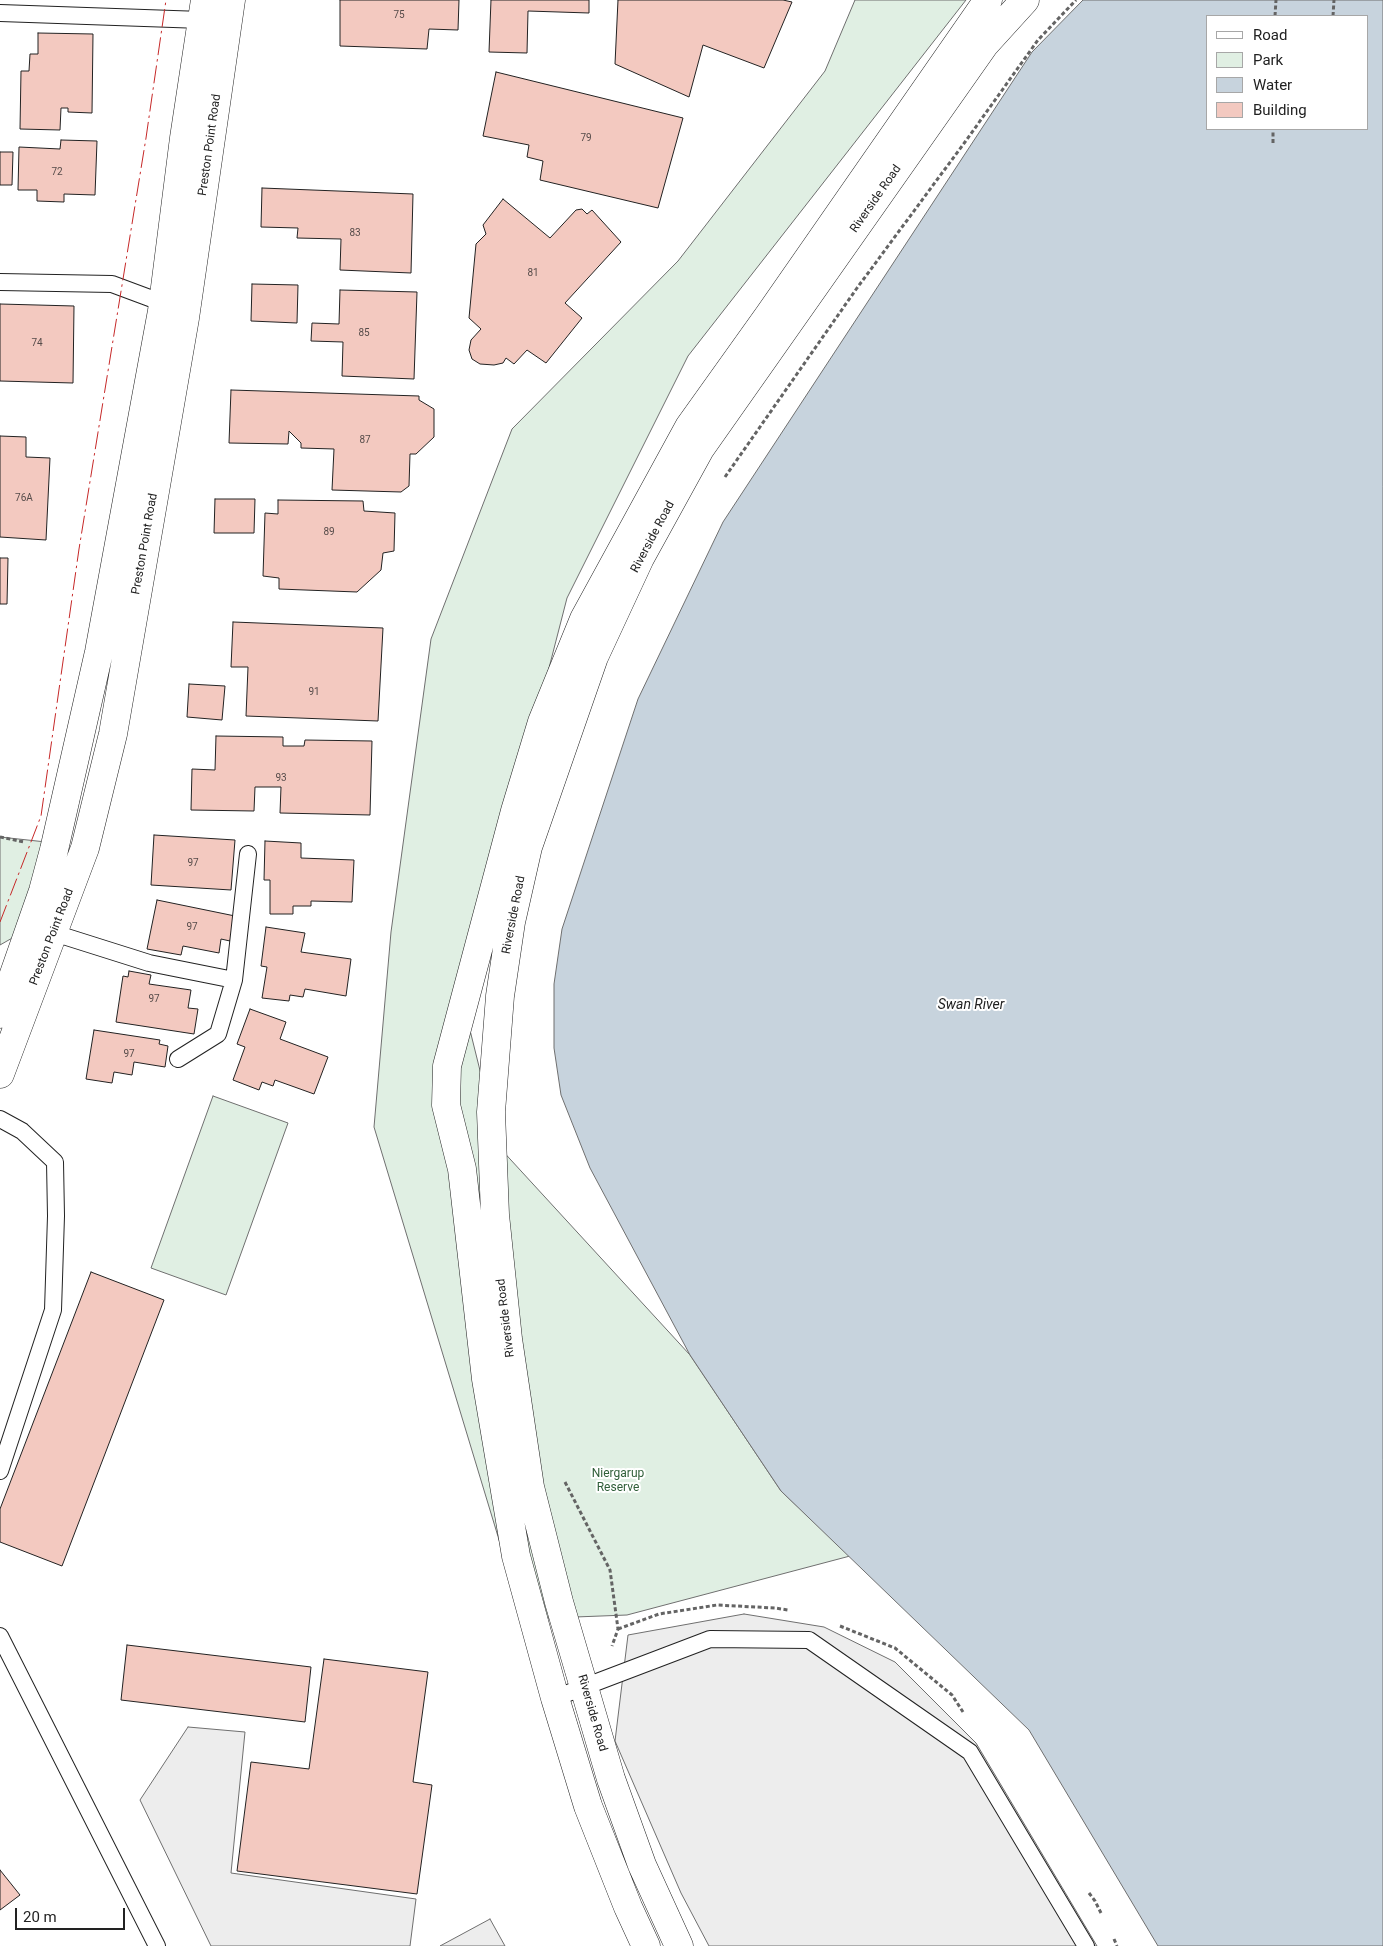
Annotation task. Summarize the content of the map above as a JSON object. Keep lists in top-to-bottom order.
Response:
{
  "streets": {
    "street": ["Preston Point Road", "Riverside Road"]
  },
  "water": ["Swan River"],
  "parks": ["Niergarup Reserve"],
  "house_numbers": [
    "75",
    "79",
    "72",
    "83",
    "81",
    "85",
    "74",
    "87",
    "76A",
    "89",
    "91",
    "93",
    "97",
    "97",
    "97",
    "97"
  ],
  "legend": [
    "Road",
    "Park",
    "Water",
    "Building"
  ],
  "scale_bar": "20 m"
}
